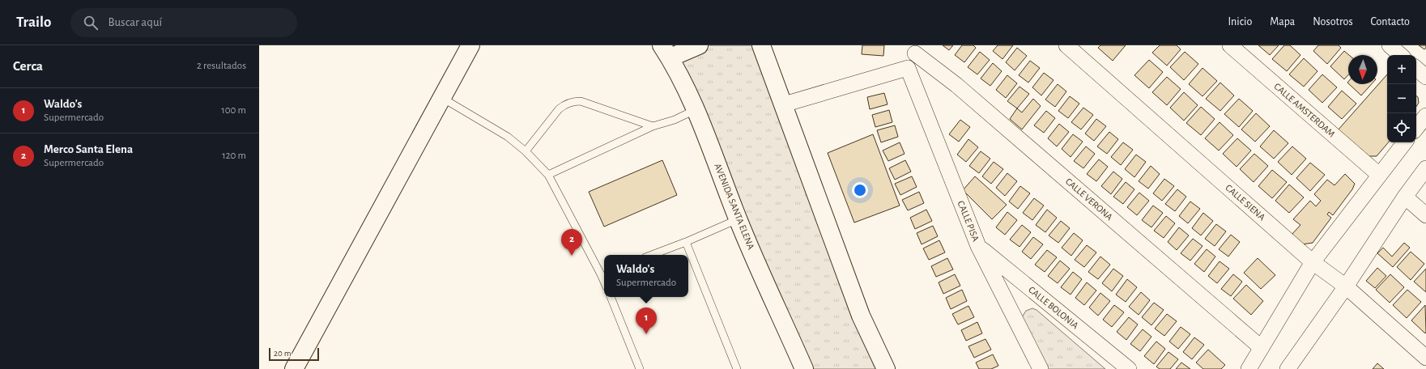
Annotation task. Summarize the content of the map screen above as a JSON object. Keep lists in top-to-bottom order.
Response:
{
  "streets": {
    "street": [
      "CALLE AMSTERDAM",
      "CALLE VERONA",
      "CALLE SIENA",
      "AVENIDA SANTA ELENA",
      "CALLE PISA",
      "CALLE BOLONIA"
    ]
  },
  "crossings": [
    ["CALLE PISA", "CALLE BOLONIA"]
  ],
  "scale_bar": "20 m",
  "north": "bottom",
  "page": {
    "header": "Trailo",
    "search": "Buscar aquí",
    "nav": [
      "Inicio",
      "Mapa",
      "Nosotros",
      "Contacto"
    ],
    "heading": ["Cerca", "2 resultados"],
    "map_buttons": ["+", "−"],
    "list": [
      {
        "mark": "1",
        "name": "Waldo's",
        "note": "Supermercado",
        "value": "100 m"
      },
      {
        "mark": "2",
        "name": "Merco Santa Elena",
        "note": "Supermercado",
        "value": "120 m"
      }
    ],
    "pins": ["2", "1"],
    "popup": ["Waldo's", "Supermercado"],
    "scale": "20 m"
  }
}
